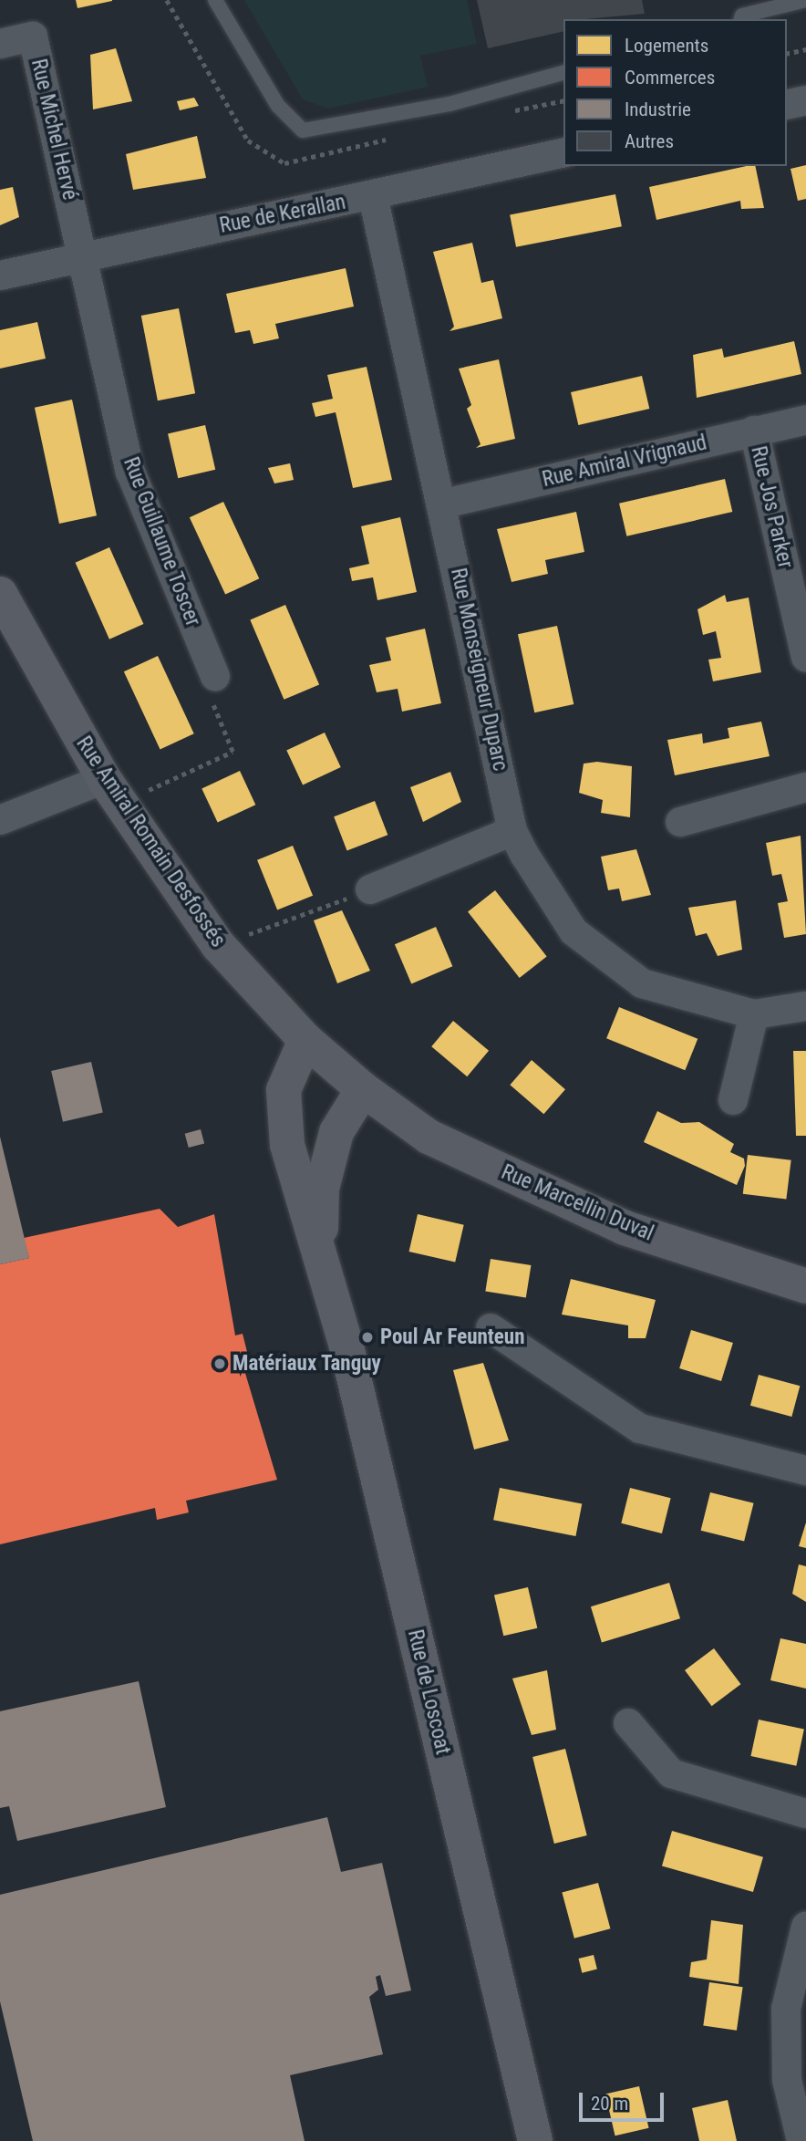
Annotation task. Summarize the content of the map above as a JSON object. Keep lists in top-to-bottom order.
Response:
{
  "streets": {
    "main road": ["Rue Amiral Romain Desfossés", "Rue Marcellin Duval", "Rue de Loscoat"],
    "street": [
      "Rue Michel Hervé",
      "Rue de Kerallan",
      "Rue Amiral Vrignaud",
      "Rue Jos Parker",
      "Rue Guillaume Toscer",
      "Rue Monseigneur Duparc"
    ]
  },
  "crossings": [
    ["Rue Michel Hervé", "Rue de Kerallan"],
    ["Rue Michel Hervé", "Rue Guillaume Toscer"],
    ["Rue de Kerallan", "Rue Guillaume Toscer"],
    ["Rue de Kerallan", "Rue Monseigneur Duparc"],
    ["Rue Amiral Vrignaud", "Rue Jos Parker"],
    ["Rue Amiral Vrignaud", "Rue Monseigneur Duparc"],
    ["Rue Amiral Romain Desfossés", "Rue Marcellin Duval"],
    ["Rue Amiral Romain Desfossés", "Rue de Loscoat"],
    ["Rue Marcellin Duval", "Rue de Loscoat"]
  ],
  "places": ["Poul Ar Feunteun", "Matériaux Tanguy"],
  "legend": [
    "Logements",
    "Commerces",
    "Industrie",
    "Autres"
  ],
  "scale_bar": "20 m"
}
